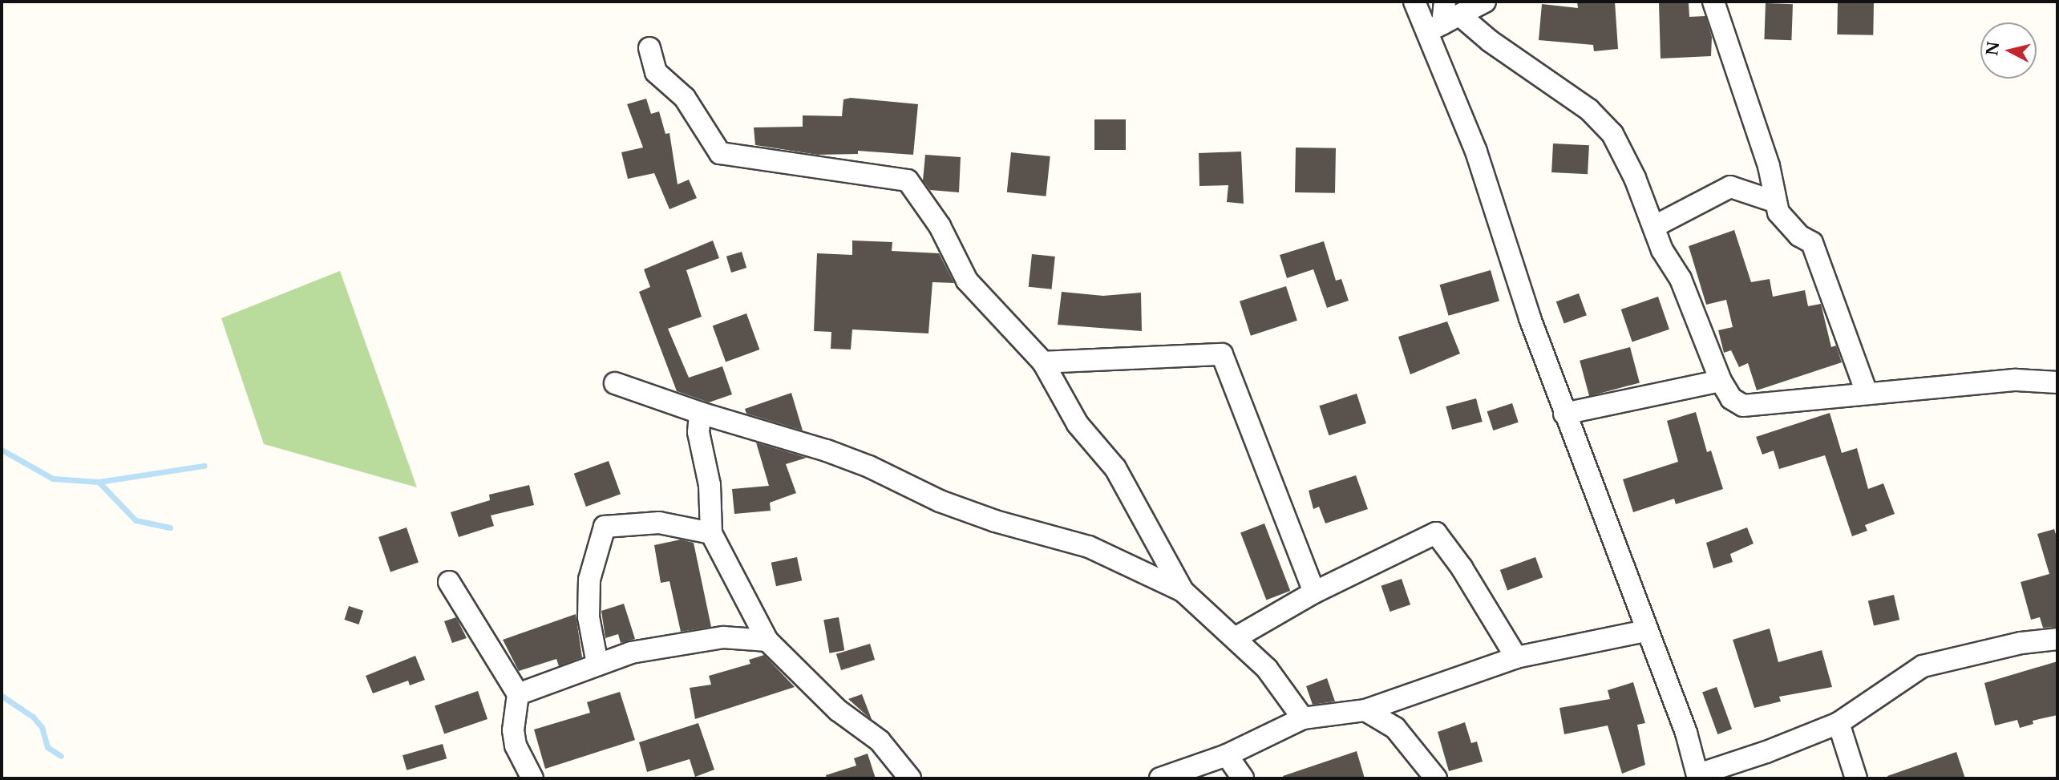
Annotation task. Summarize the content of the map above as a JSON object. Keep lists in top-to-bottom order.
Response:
{
  "north": "left"
}
